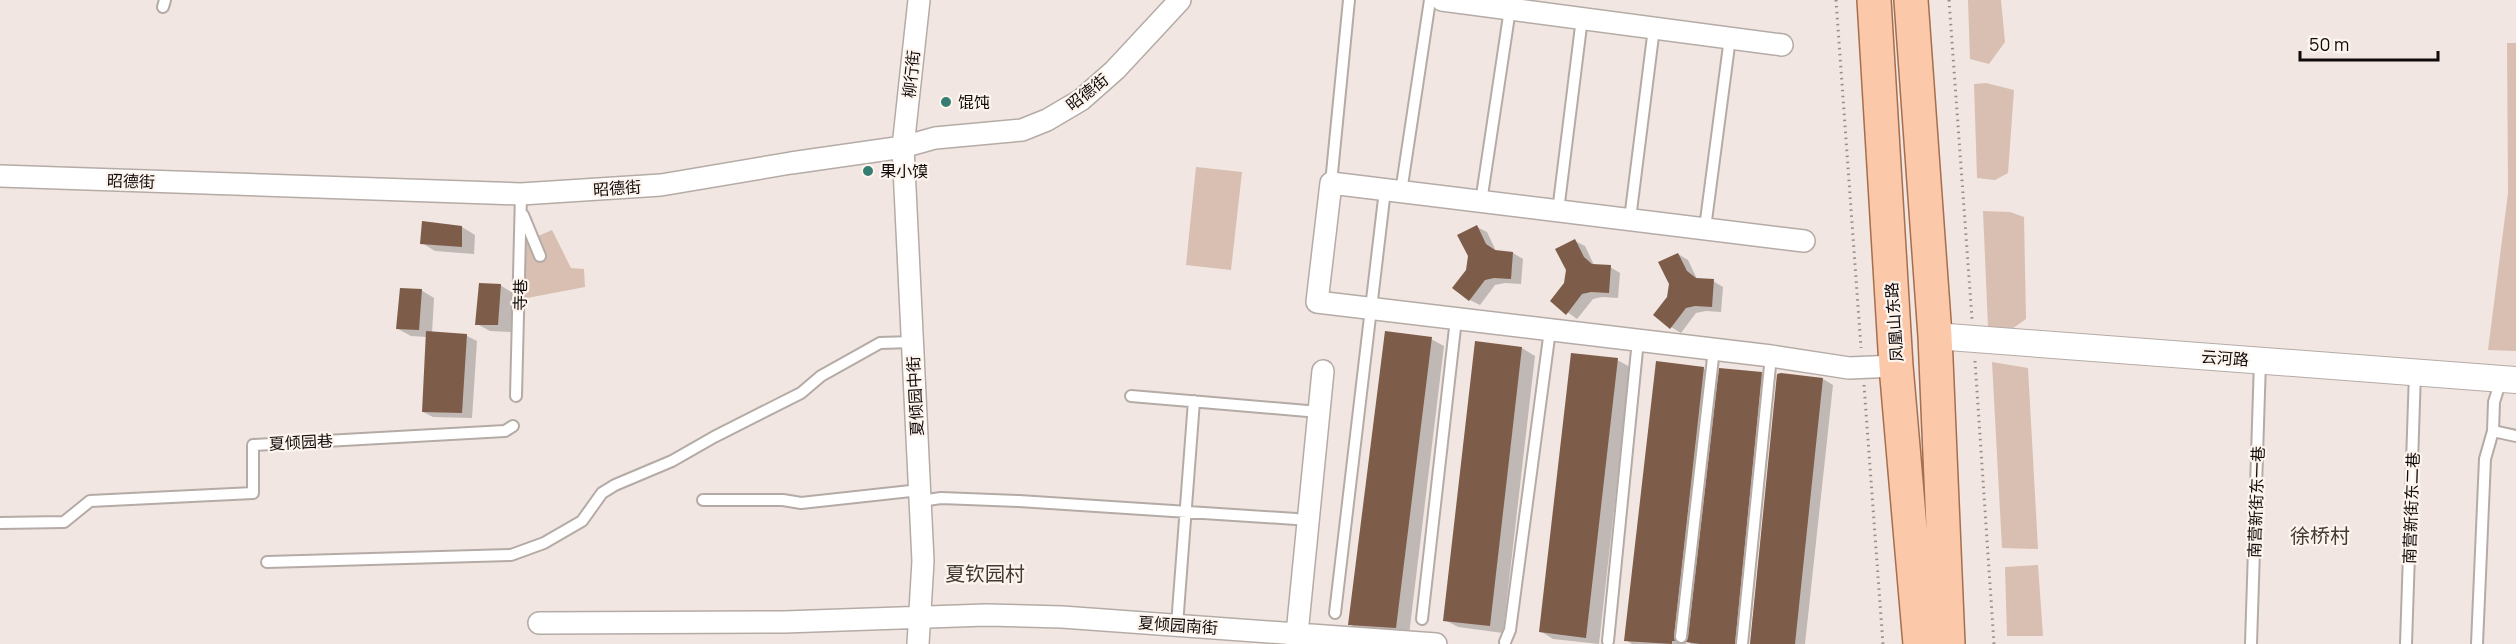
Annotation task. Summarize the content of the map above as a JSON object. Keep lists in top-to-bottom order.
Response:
{
  "streets": {
    "main road": ["凤凰山东路"],
    "street": [
      "柳行街",
      "昭德街",
      "云河路",
      "夏倾园中街",
      "夏倾园南街"
    ],
    "lane": [
      "寺巷",
      "夏倾园巷",
      "南营新街东一巷",
      "南营新街东二巷"
    ]
  },
  "crossings": [
    ["柳行街", "昭德街"],
    ["柳行街", "夏倾园中街"],
    ["昭德街", "寺巷"],
    ["昭德街", "夏倾园中街"],
    ["云河路", "南营新街东一巷"],
    ["云河路", "南营新街东二巷"],
    ["夏倾园中街", "夏倾园南街"]
  ],
  "districts": ["徐桥村", "夏钦园村"],
  "places": ["馄饨", "果小馍"],
  "scale_bar": "50 m"
}
